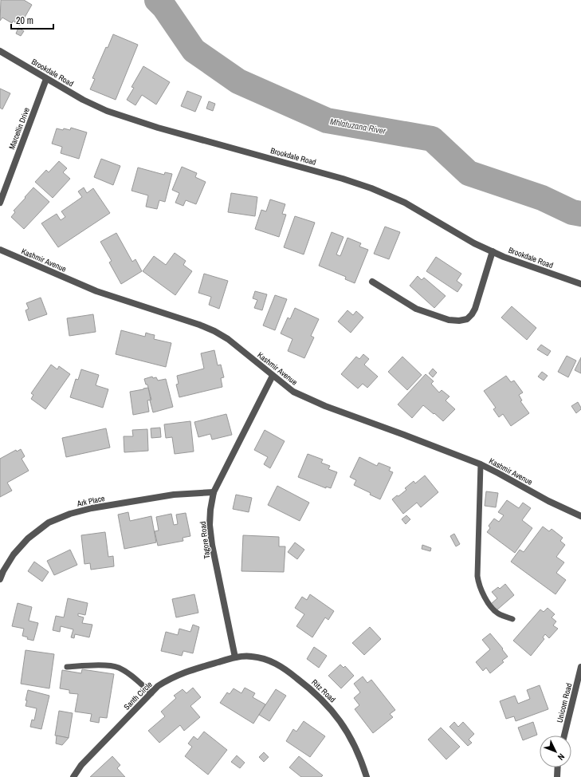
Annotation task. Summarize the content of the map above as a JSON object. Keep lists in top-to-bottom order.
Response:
{
  "streets": {
    "street": [
      "Brookdale Road",
      "Marcellin Drive",
      "Kashmir Avenue",
      "Ark Place",
      "Tagore Road",
      "Ritz Road",
      "Santh Circle",
      "Unicorn Road"
    ]
  },
  "crossings": [
    ["Brookdale Road", "Marcellin Drive"],
    ["Kashmir Avenue", "Tagore Road"],
    ["Ark Place", "Tagore Road"],
    ["Tagore Road", "Ritz Road"],
    ["Tagore Road", "Santh Circle"],
    ["Ritz Road", "Santh Circle"]
  ],
  "water": ["Mhlatuzana River"],
  "scale_bar": "20 m",
  "north": "bottom right"
}
